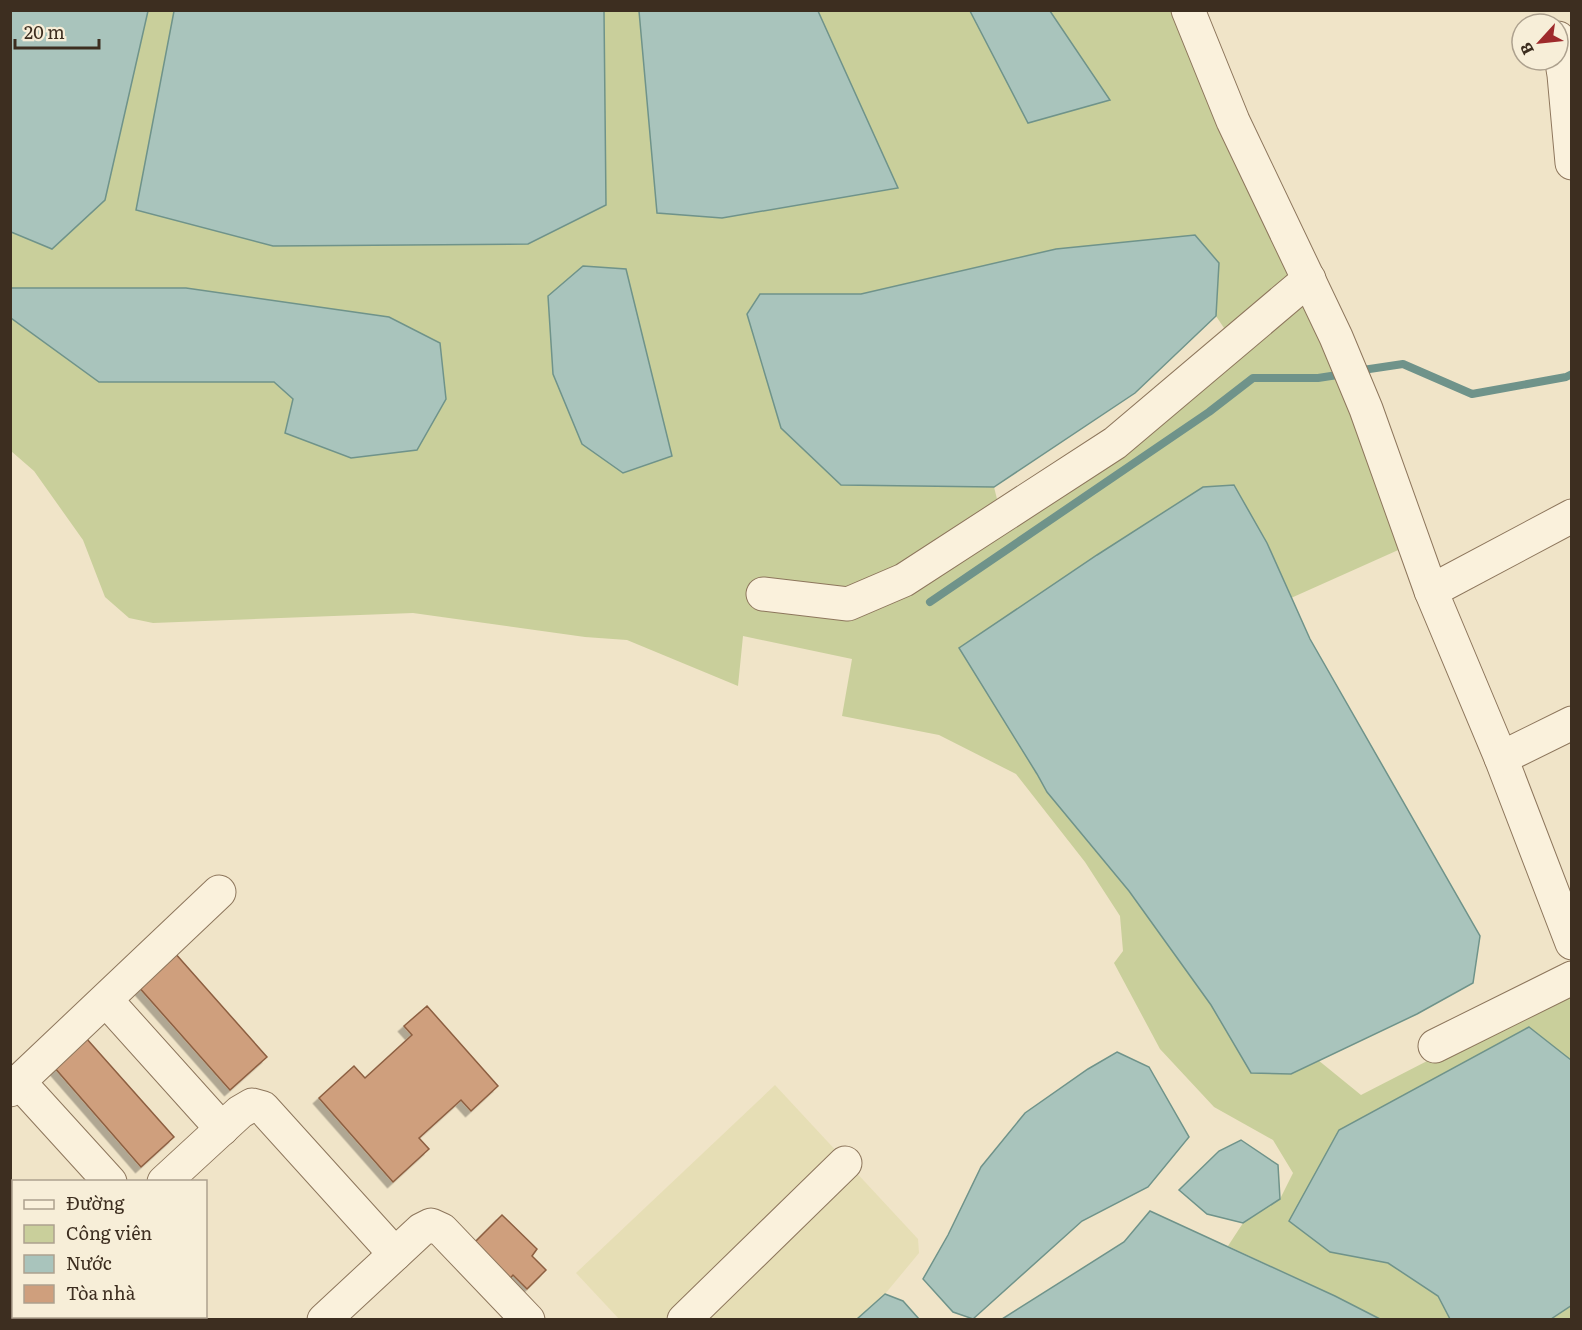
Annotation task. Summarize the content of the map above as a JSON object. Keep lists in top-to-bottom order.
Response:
{
  "legend": [
    "Đường",
    "Công viên",
    "Nước",
    "Tòa nhà"
  ],
  "scale_bar": "20 m",
  "north": "bottom left"
}
